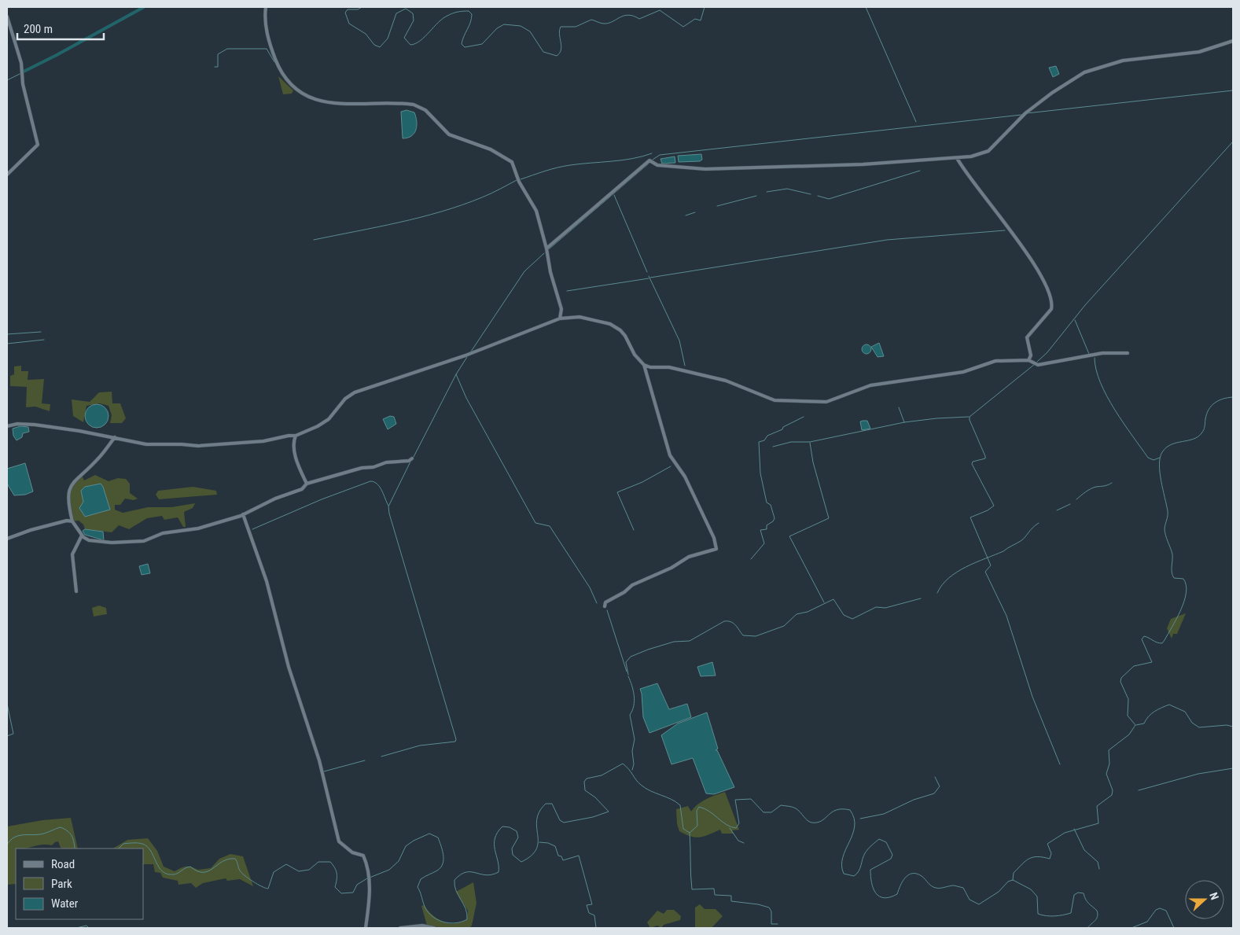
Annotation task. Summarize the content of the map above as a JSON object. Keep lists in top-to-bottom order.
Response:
{
  "legend": ["Road", "Park", "Water"],
  "scale_bar": "200 m",
  "north": "right"
}
